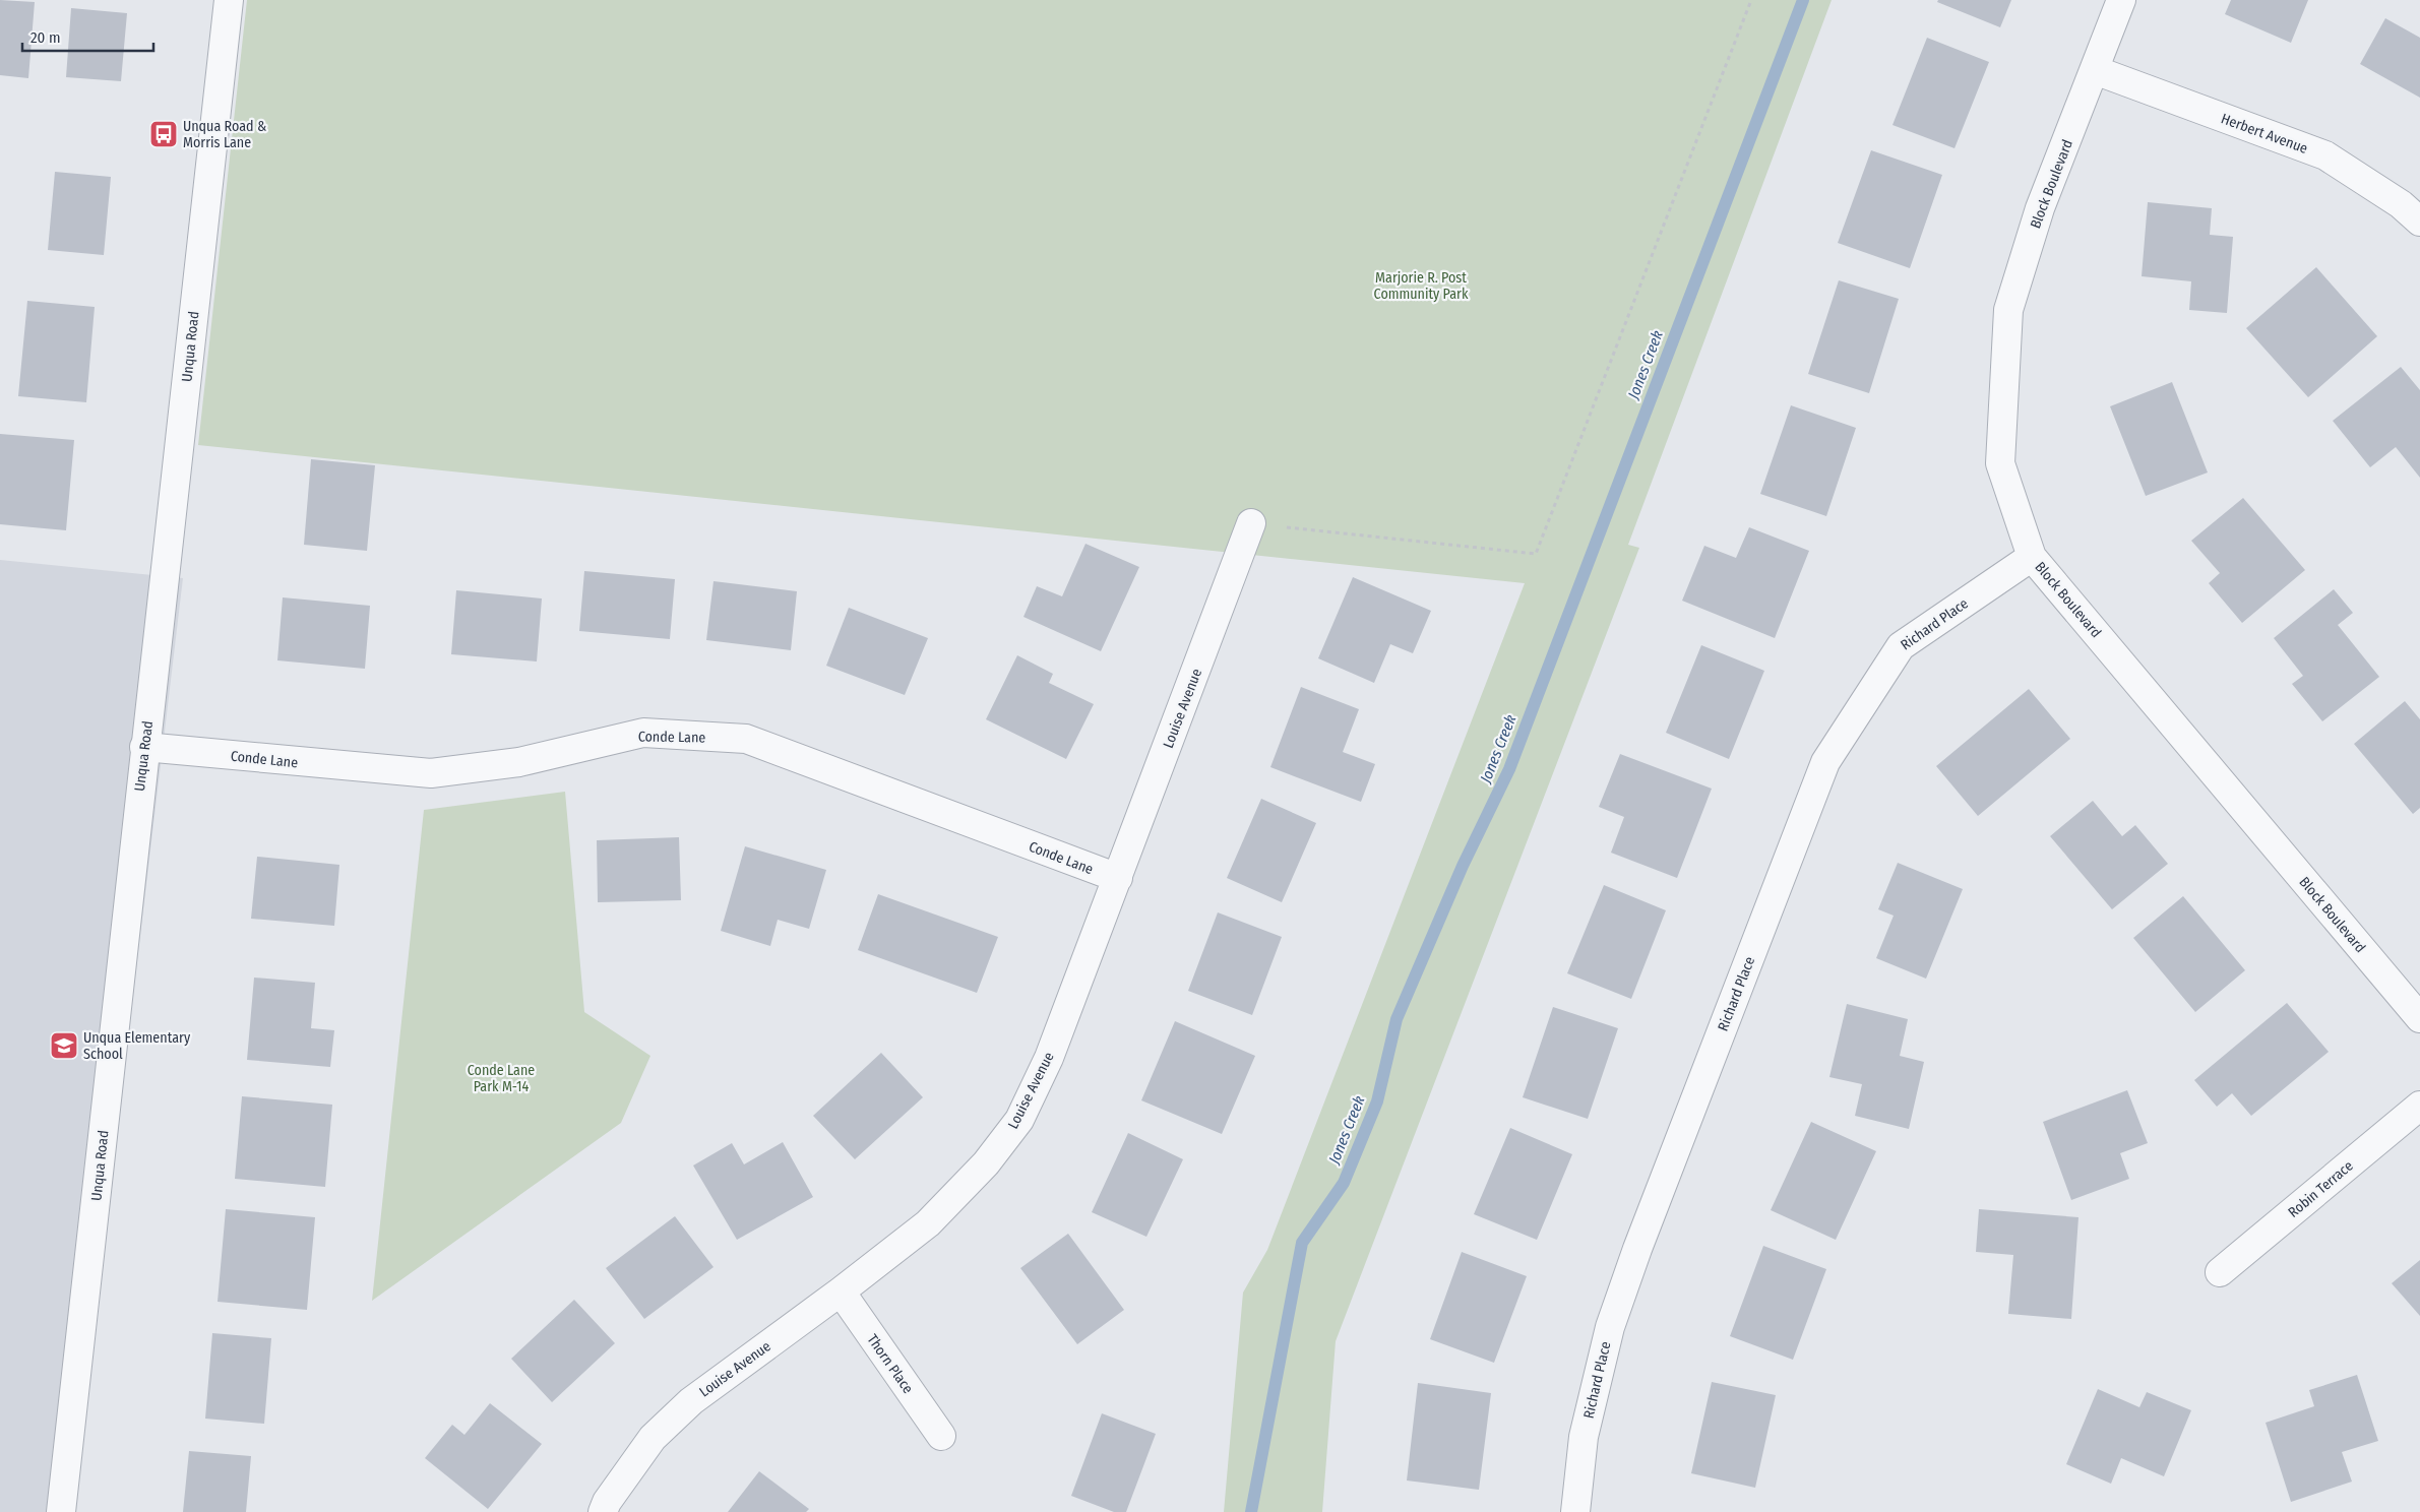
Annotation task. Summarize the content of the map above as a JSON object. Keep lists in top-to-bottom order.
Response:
{
  "streets": {
    "street": [
      "Herbert Avenue",
      "Block Boulevard",
      "Unqua Road",
      "Richard Place",
      "Louise Avenue",
      "Conde Lane",
      "Robin Terrace",
      "Thorn Place"
    ]
  },
  "crossings": [
    ["Herbert Avenue", "Block Boulevard"],
    ["Block Boulevard", "Richard Place"],
    ["Unqua Road", "Conde Lane"],
    ["Louise Avenue", "Conde Lane"],
    ["Louise Avenue", "Thorn Place"]
  ],
  "water": ["Jones Creek"],
  "parks": ["Marjorie R. Post Community Park", "Conde Lane Park M-14"],
  "places": {
    "bus stop": ["Unqua Road & Morris Lane"],
    "school or university": ["Unqua Elementary School"]
  },
  "scale_bar": "20 m"
}
